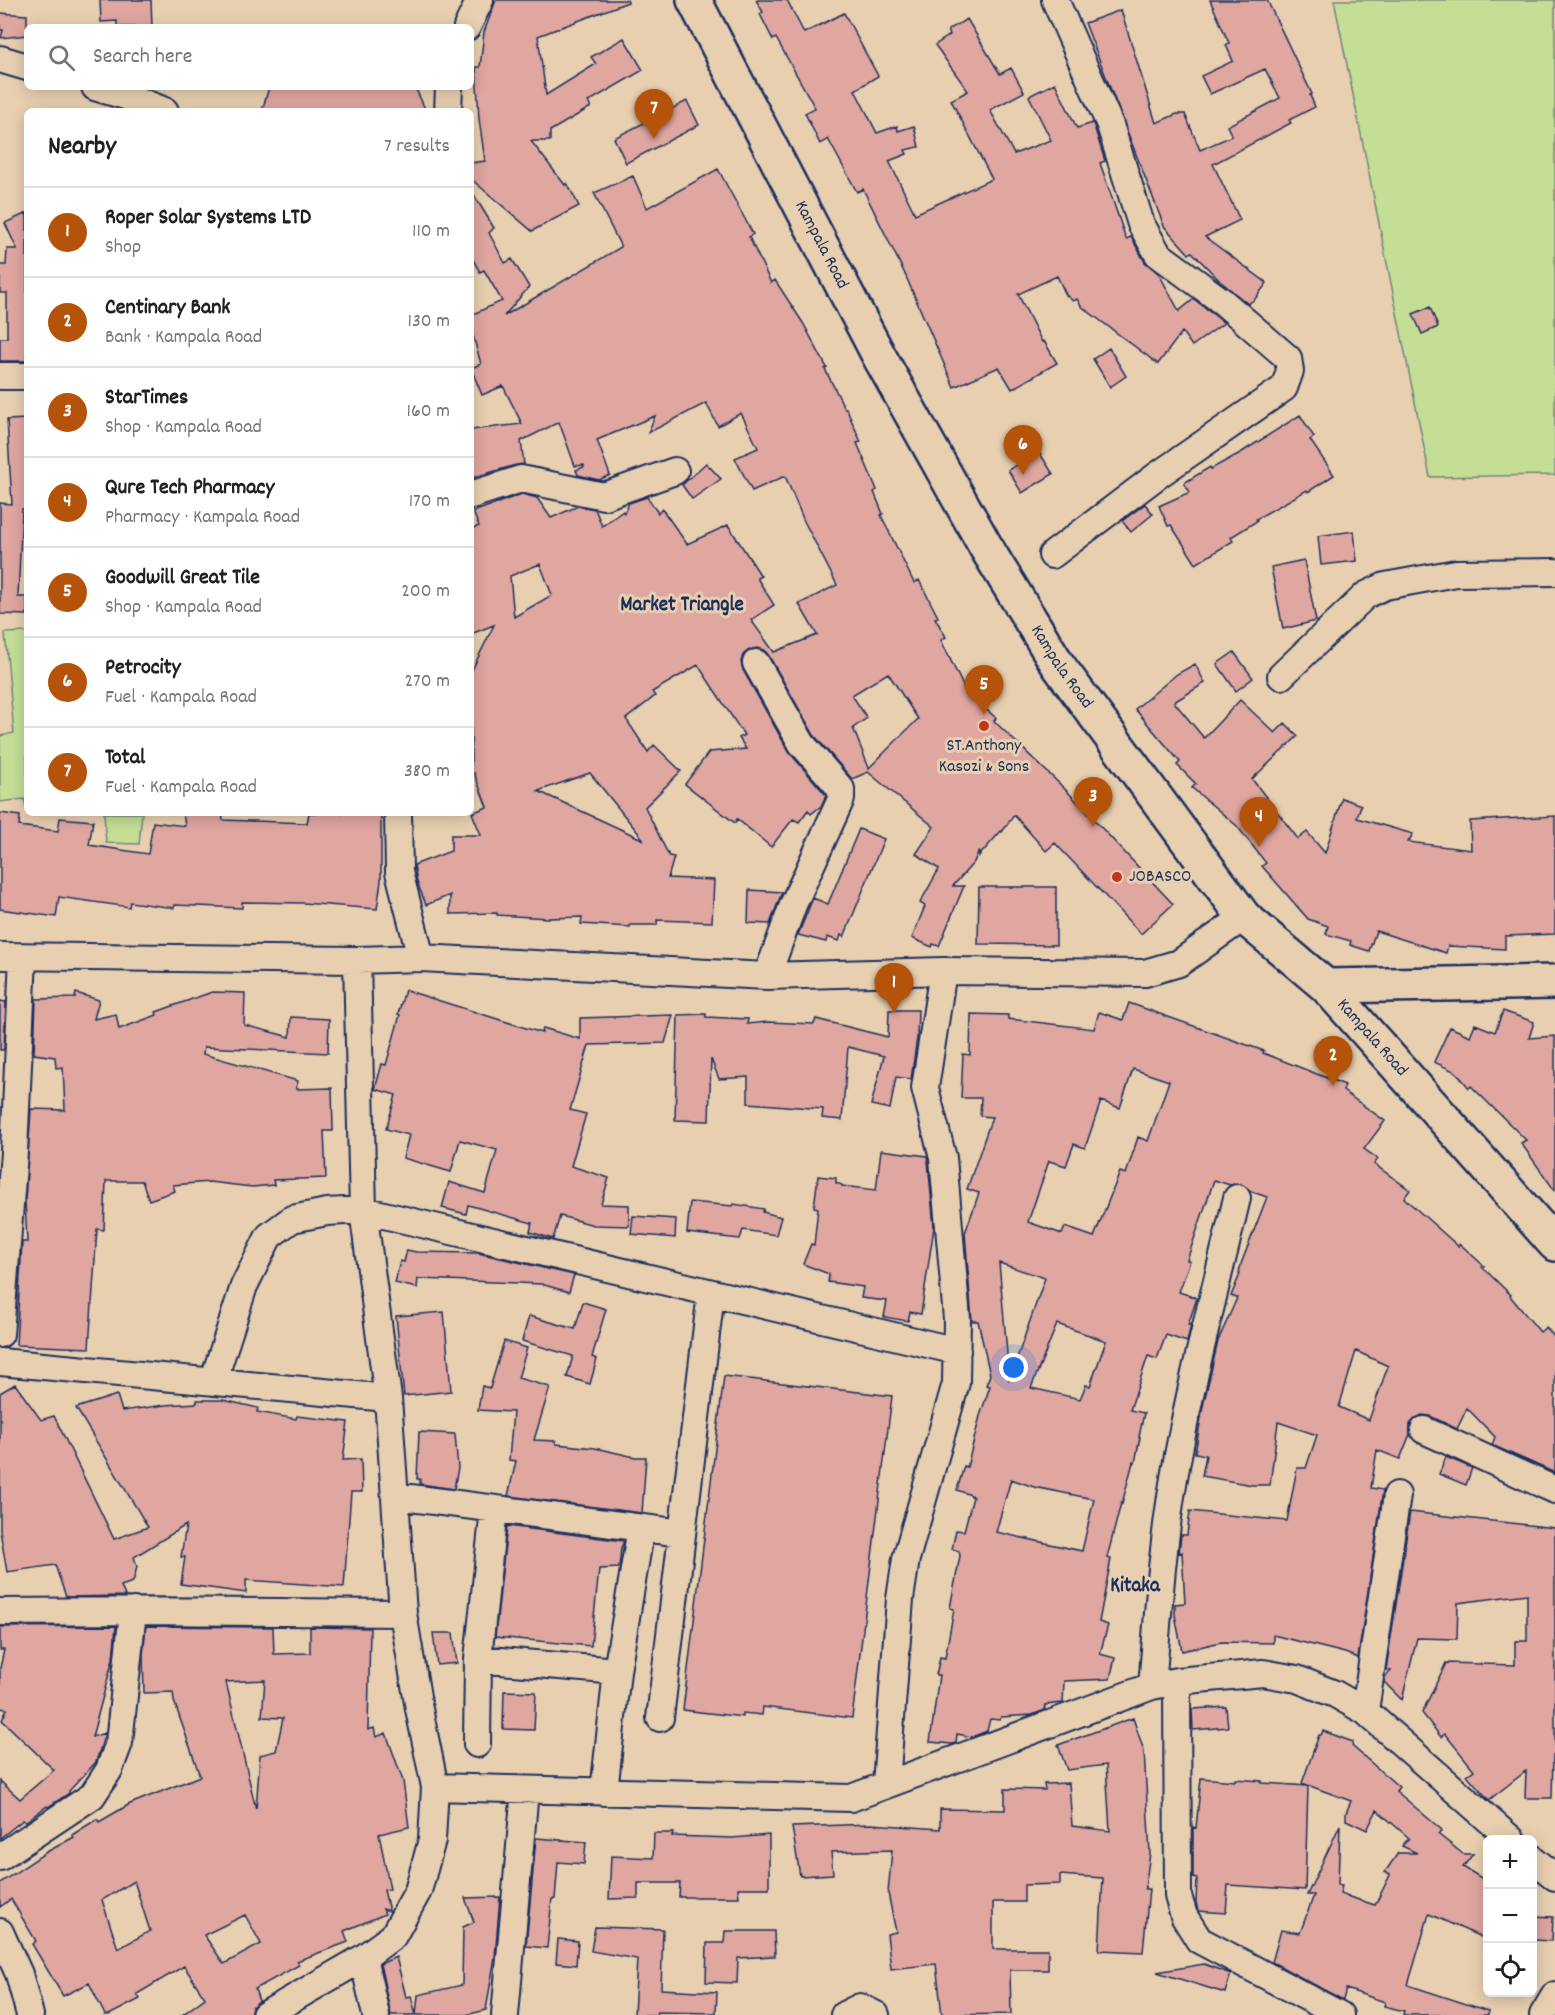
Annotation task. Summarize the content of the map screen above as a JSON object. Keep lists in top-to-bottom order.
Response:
{
  "streets": {
    "main road": ["Kampala Road"]
  },
  "districts": ["Market Triangle", "Kitaka"],
  "places": ["ST.Anthony Kasozi & Sons", "JOBASCO"],
  "page": {
    "search": "Search here",
    "pins": [
      "7",
      "6",
      "5",
      "3",
      "4",
      "1",
      "2"
    ],
    "heading": ["Nearby", "7 results"],
    "list": [
      {
        "mark": "1",
        "name": "Roper Solar Systems LTD",
        "note": "Shop",
        "value": "110 m"
      },
      {
        "mark": "2",
        "name": "Centinary Bank",
        "note": "Bank · Kampala Road",
        "value": "130 m"
      },
      {
        "mark": "3",
        "name": "StarTimes",
        "note": "Shop · Kampala Road",
        "value": "160 m"
      },
      {
        "mark": "4",
        "name": "Qure Tech Pharmacy",
        "note": "Pharmacy · Kampala Road",
        "value": "170 m"
      },
      {
        "mark": "5",
        "name": "Goodwill Great Tile",
        "note": "Shop · Kampala Road",
        "value": "200 m"
      },
      {
        "mark": "6",
        "name": "Petrocity",
        "note": "Fuel · Kampala Road",
        "value": "270 m"
      },
      {
        "mark": "7",
        "name": "Total",
        "note": "Fuel · Kampala Road",
        "value": "380 m"
      }
    ],
    "map_buttons": ["+", "−"]
  }
}
